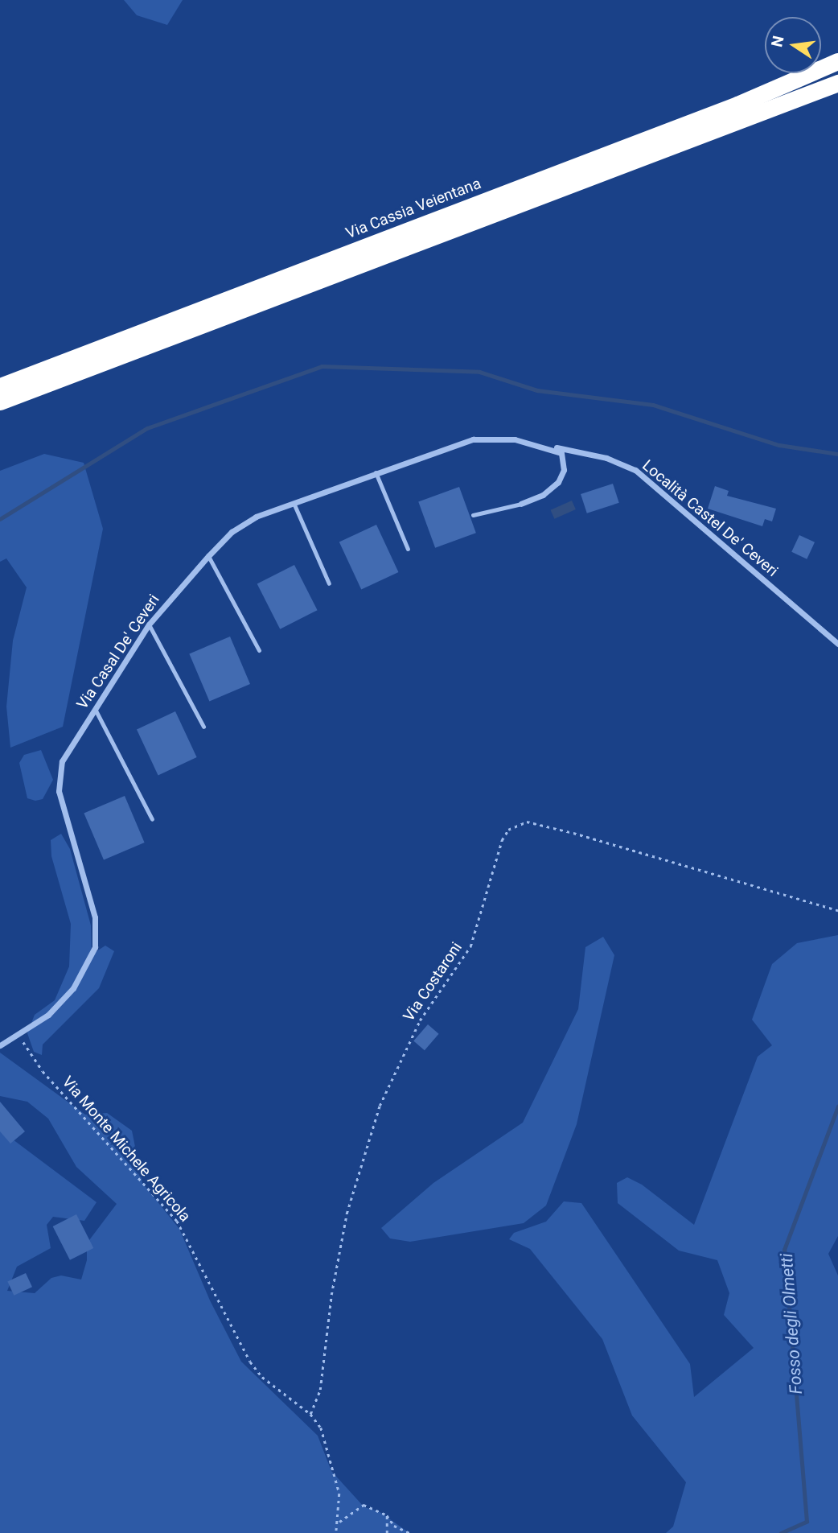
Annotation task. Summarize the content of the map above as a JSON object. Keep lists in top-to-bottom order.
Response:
{
  "streets": {
    "highway": ["Via Cassia Veientana"],
    "street": ["Località Castel De' Ceveri", "Via Casal De' Ceveri"],
    "path": ["Via Costaroni", "Via Monte Michele Agricola"]
  },
  "crossings": [
    ["Località Castel De' Ceveri", "Via Casal De' Ceveri"],
    ["Via Casal De' Ceveri", "Via Monte Michele Agricola"],
    ["Via Costaroni", "Via Monte Michele Agricola"]
  ],
  "water": ["Fosso degli Olmetti"],
  "north": "left"
}
